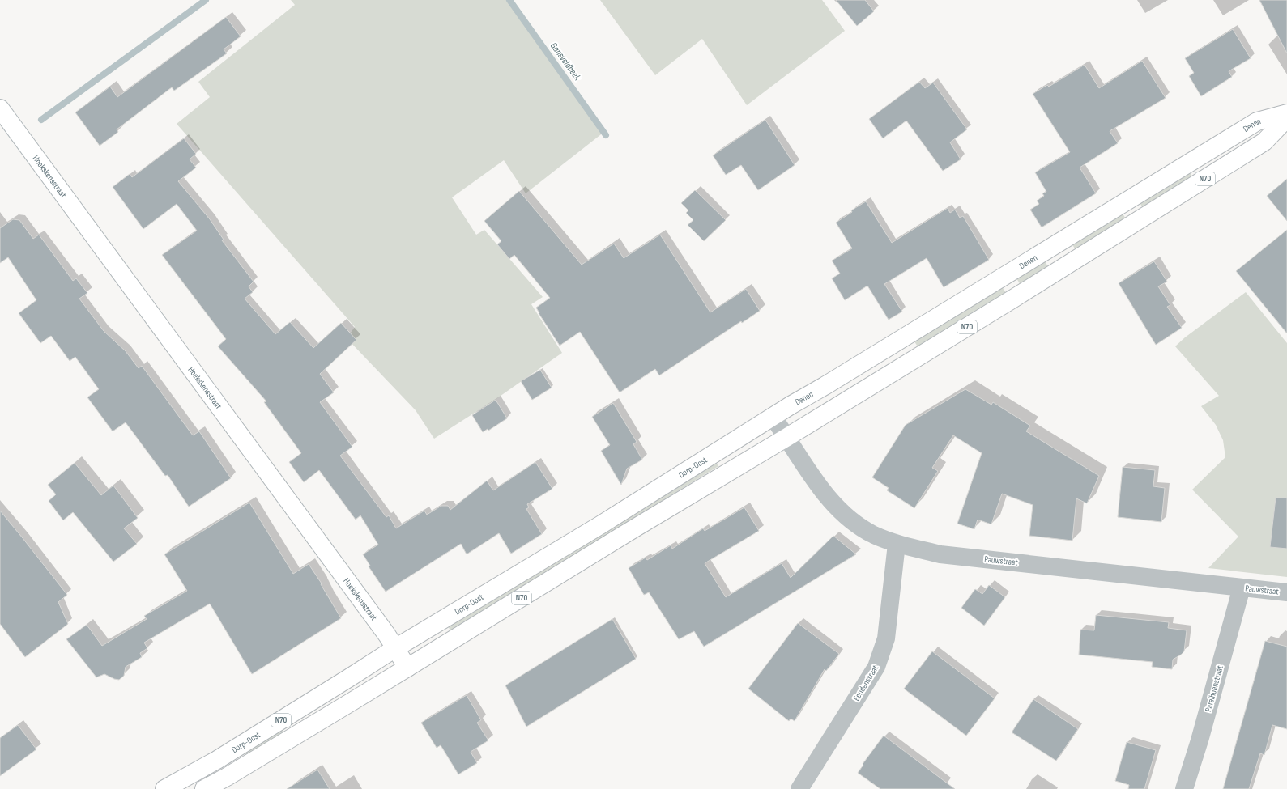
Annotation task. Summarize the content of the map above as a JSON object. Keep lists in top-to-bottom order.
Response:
{
  "streets": {
    "main road": [
      "Denen",
      "Hoekskensstraat",
      "N70",
      "Dorp-Oost"
    ],
    "street": ["Pauwstraat", "Eendenstraat", "Parelhoenstraat"]
  },
  "crossings": [
    ["Denen", "N70"],
    ["Denen", "Dorp-Oost"],
    ["Denen", "Pauwstraat"],
    ["Hoekskensstraat", "N70"],
    ["Hoekskensstraat", "Dorp-Oost"],
    ["N70", "Pauwstraat"],
    ["Dorp-Oost", "Pauwstraat"],
    ["Pauwstraat", "Eendenstraat"],
    ["Pauwstraat", "Parelhoenstraat"]
  ],
  "water": ["Gansveldbeek"]
}
